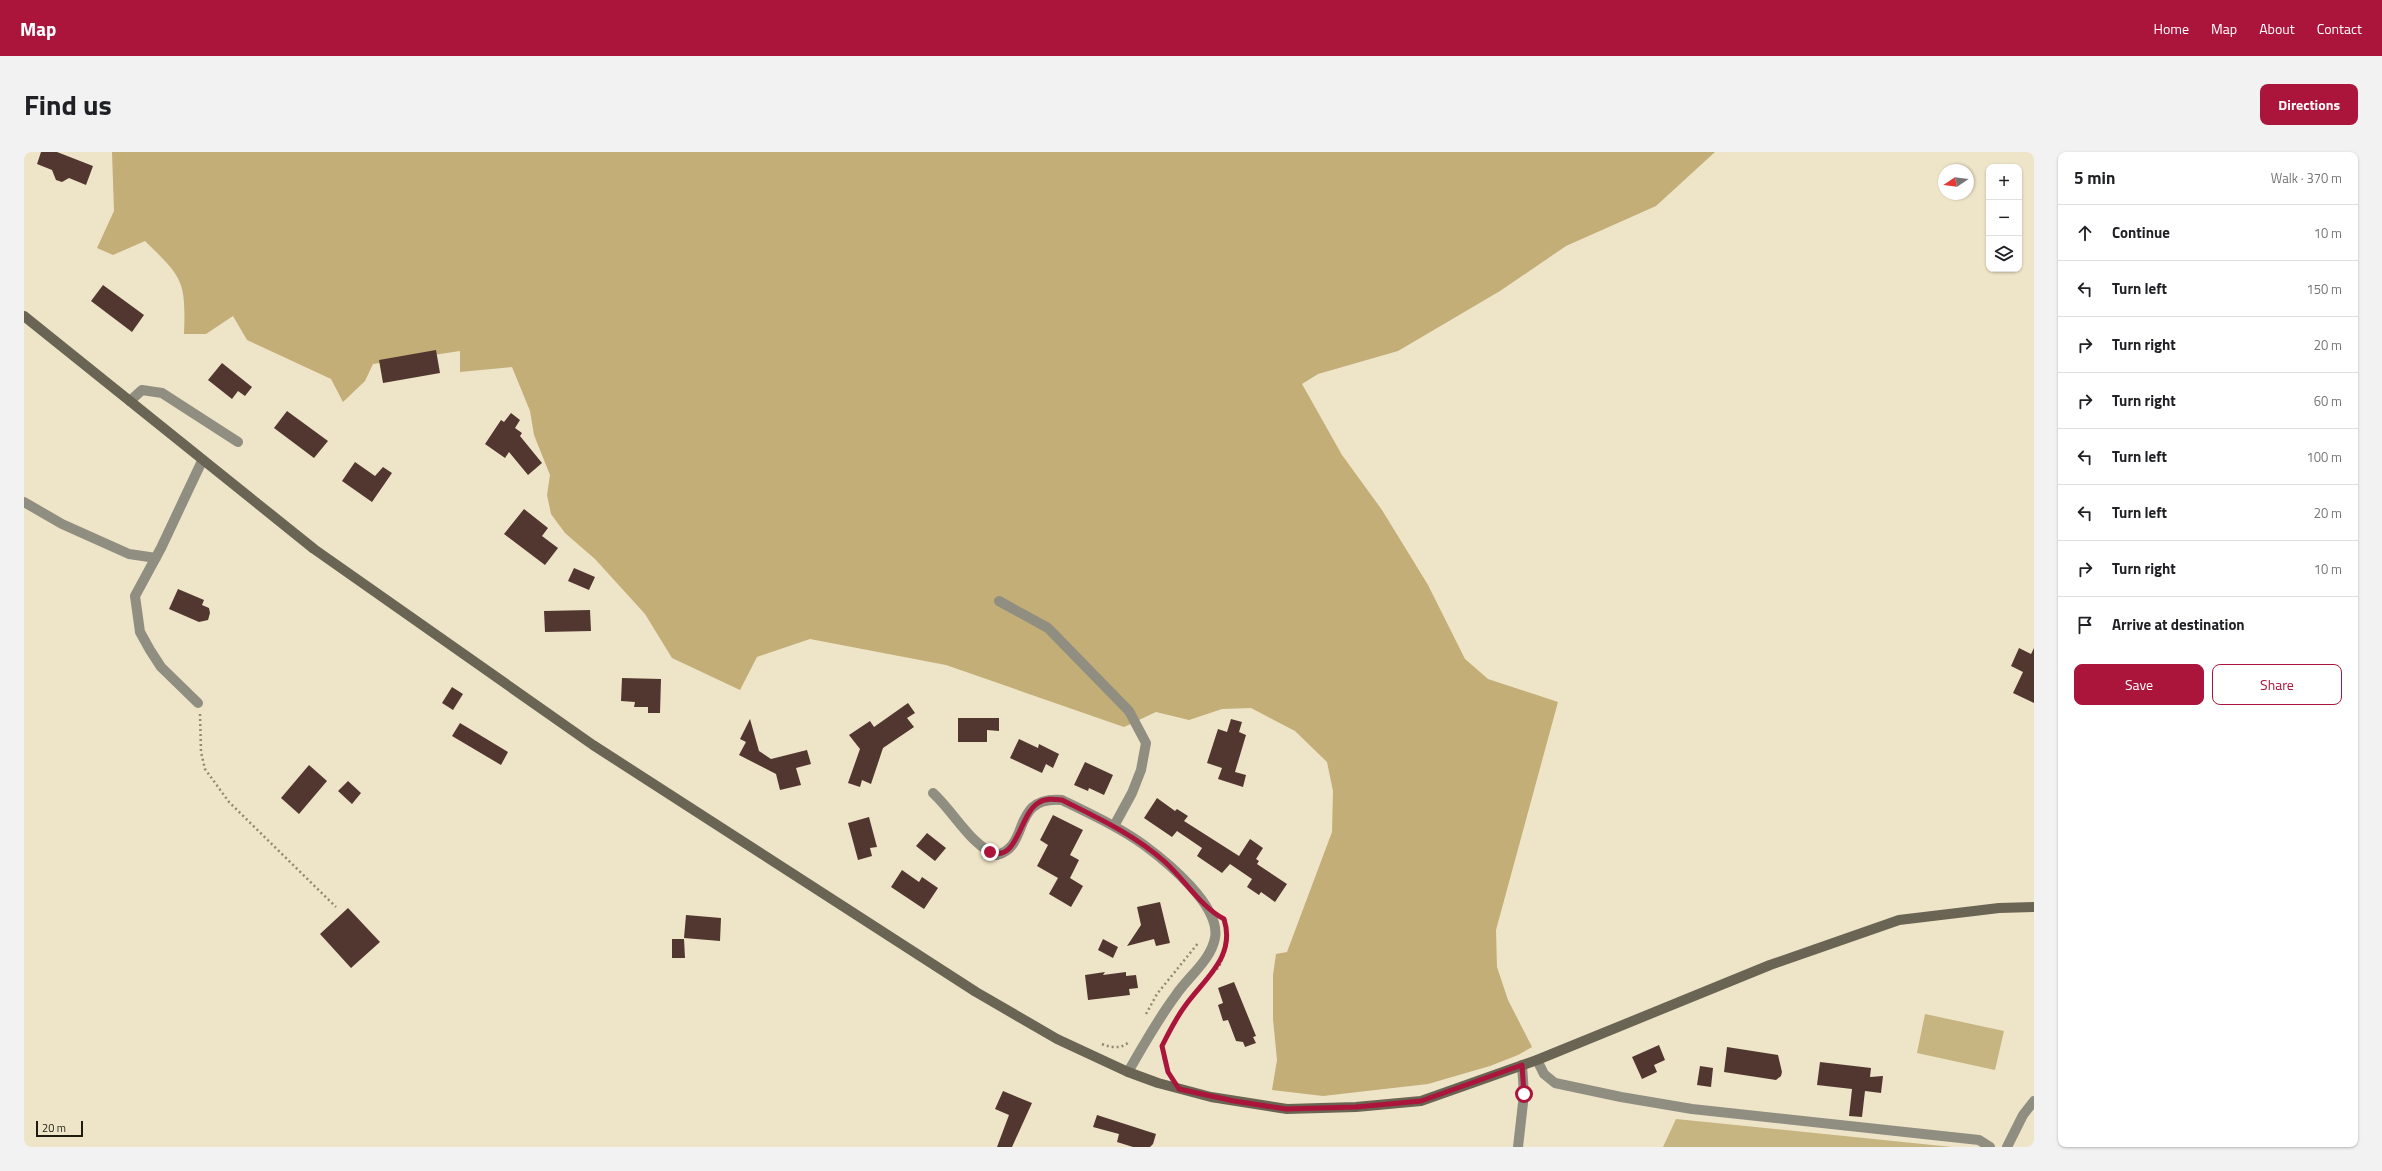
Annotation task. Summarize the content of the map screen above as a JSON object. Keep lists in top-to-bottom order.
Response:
{
  "scale_bar": "20 m",
  "north": "left",
  "page": {
    "header": "Map",
    "nav": [
      "Home",
      "Map",
      "About",
      "Contact"
    ],
    "title": "Find us",
    "buttons": [
      "Directions",
      ["Save", "Share"]
    ],
    "heading": ["5 min", "Walk · 370 m"],
    "map_buttons": ["+", "−"],
    "list": [
      ["Continue", "10 m"],
      ["Turn left", "150 m"],
      ["Turn right", "20 m"],
      ["Turn right", "60 m"],
      ["Turn left", "100 m"],
      ["Turn left", "20 m"],
      ["Turn right", "10 m"],
      "Arrive at destination"
    ],
    "scale": "20 m"
  }
}
